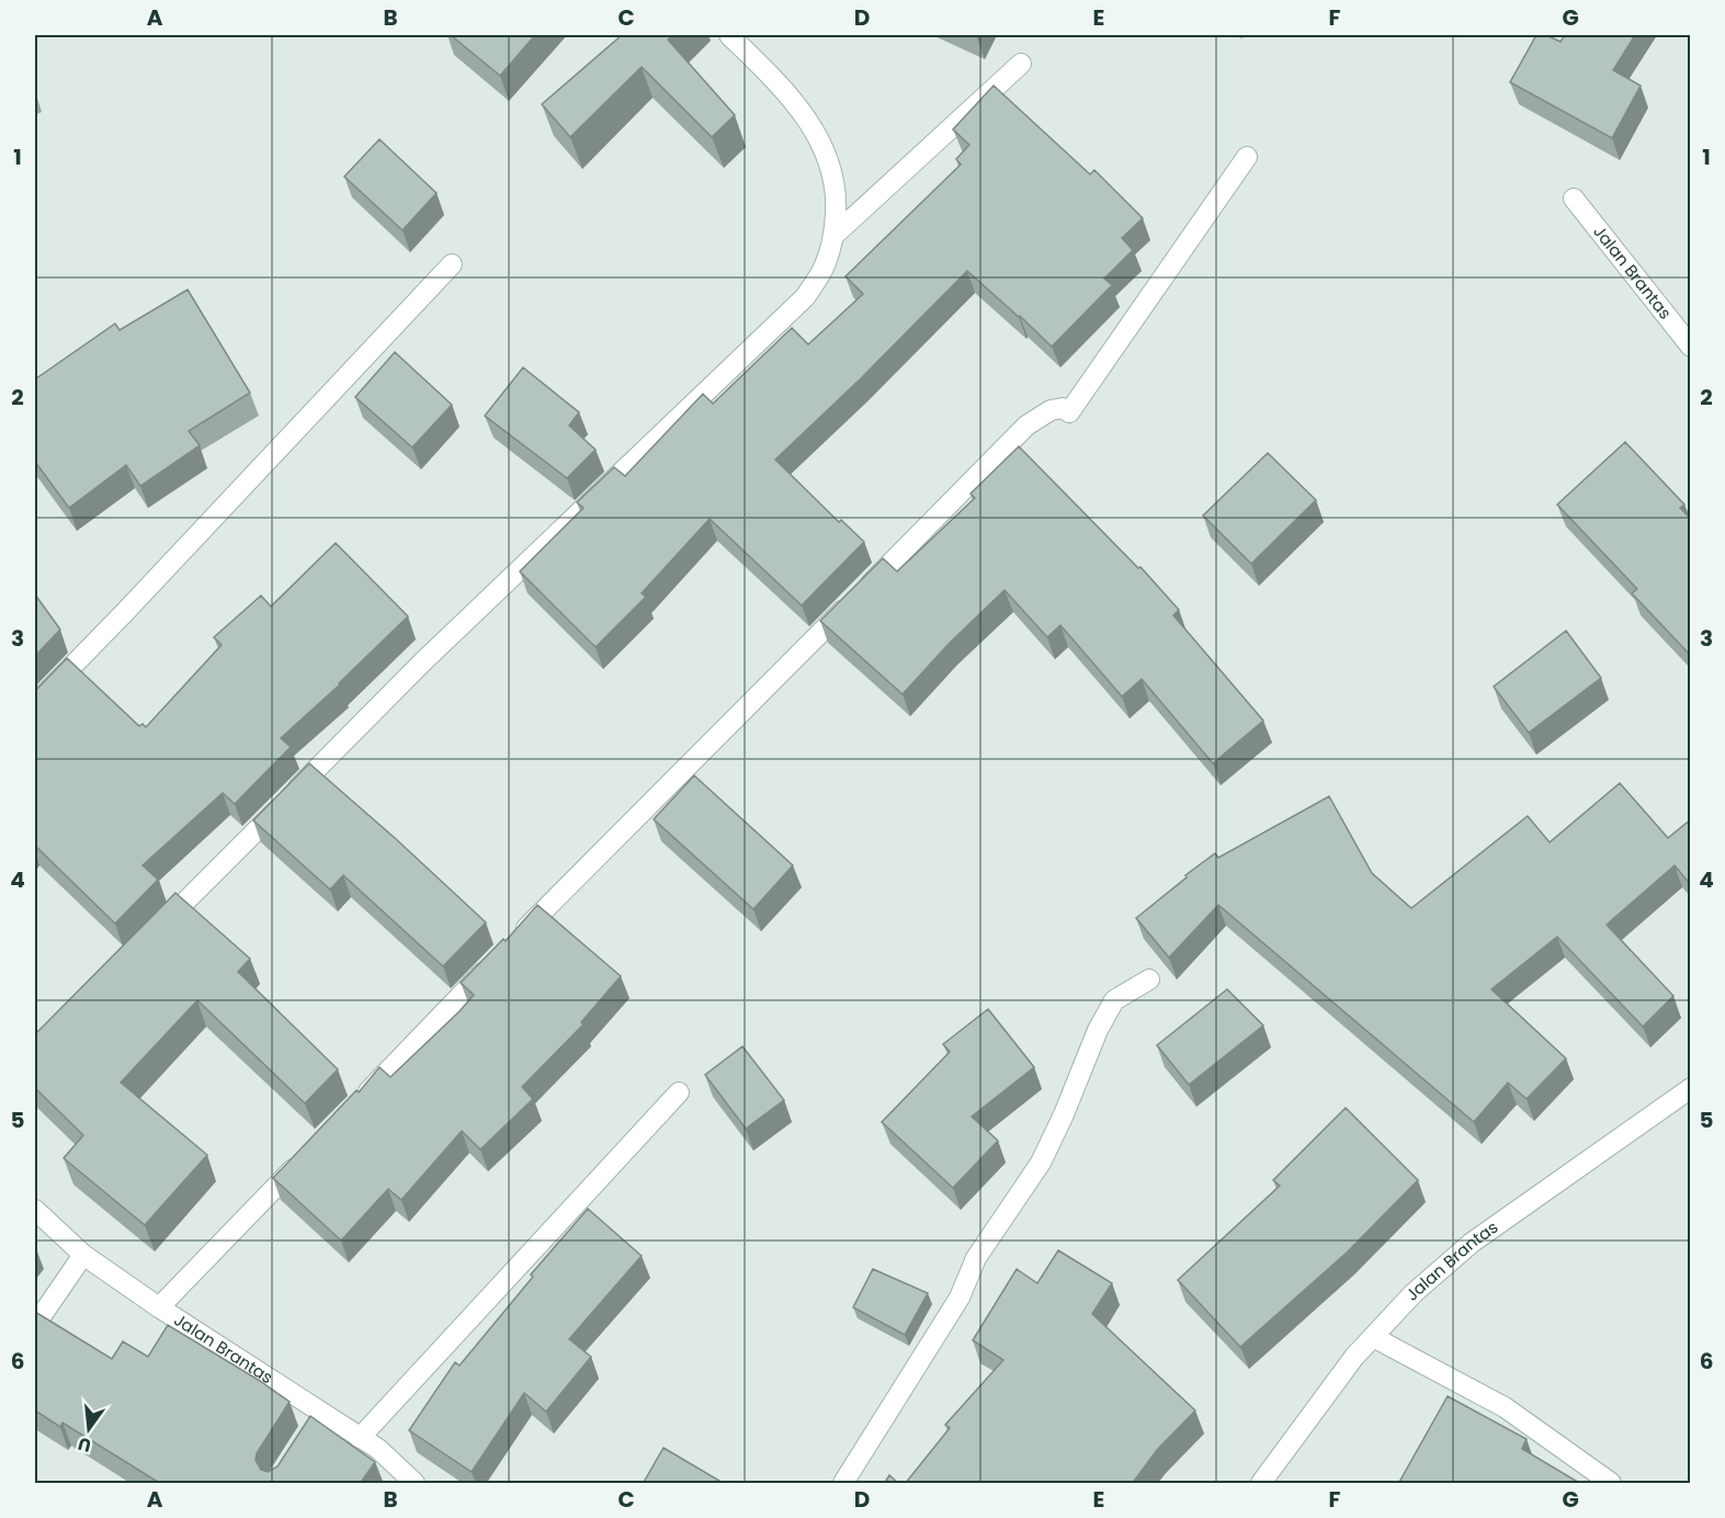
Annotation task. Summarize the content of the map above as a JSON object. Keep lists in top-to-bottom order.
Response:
{
  "streets": {
    "street": ["Jalan Brantas"]
  },
  "north": "bottom",
  "grid": {
    "columns": [
      "A",
      "B",
      "C",
      "D",
      "E",
      "F",
      "G"
    ],
    "rows": [
      "1",
      "2",
      "3",
      "4",
      "5",
      "6"
    ]
  }
}
